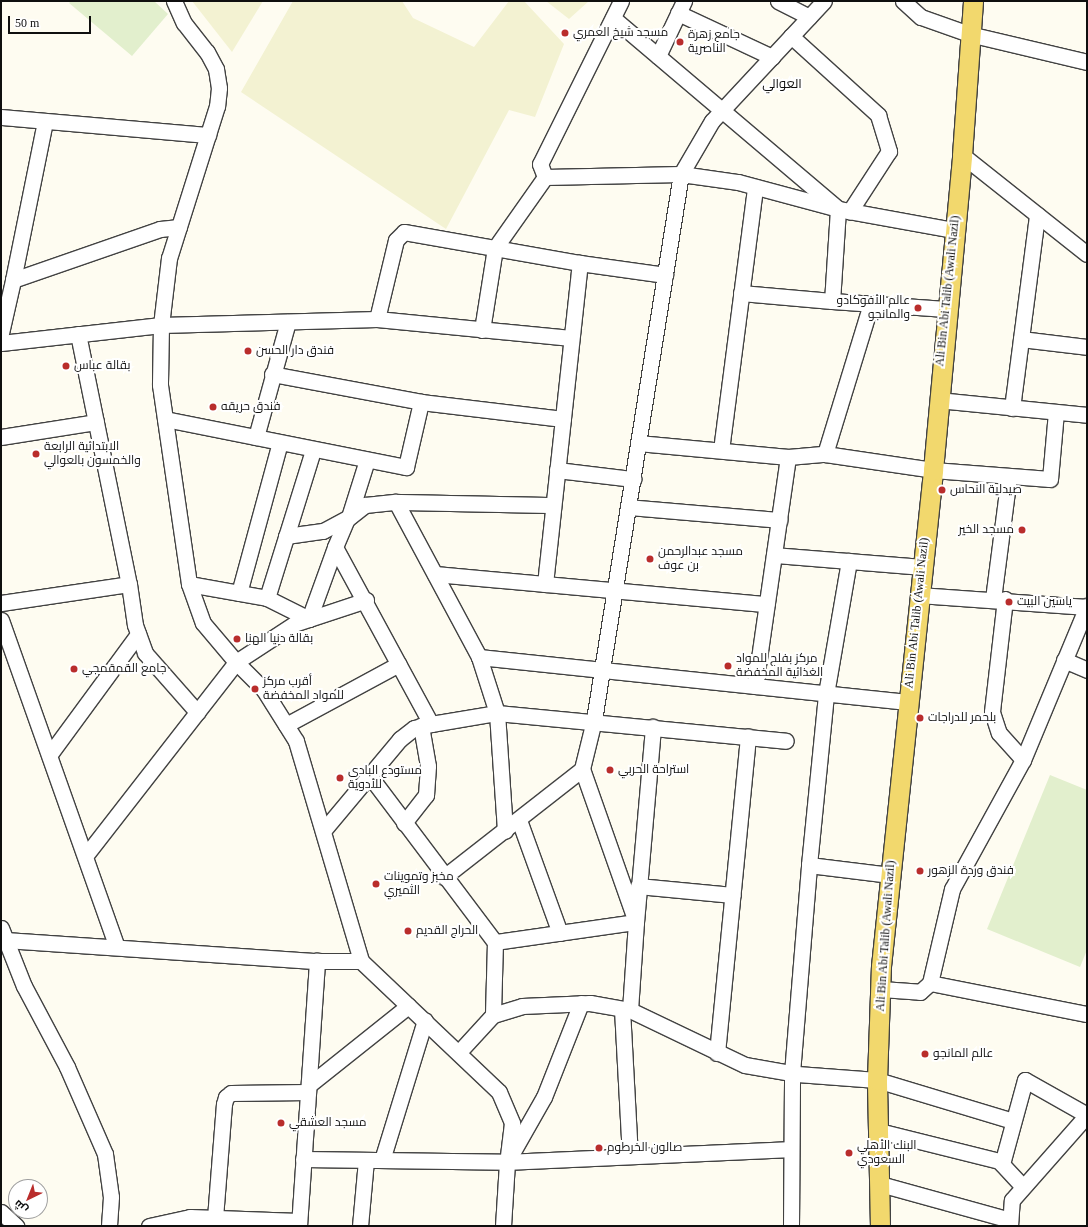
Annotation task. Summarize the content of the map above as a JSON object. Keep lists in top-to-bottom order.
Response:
{
  "streets": {
    "main road": ["Ali Bin Abi Talib (Awali Nazil)"]
  },
  "districts": ["العوالي"],
  "places": [
    "مسجد شيخ العمري",
    "جامع زهرة الناصرية",
    "عالم الأفوكادو والمانجو",
    "فندق دار الحسن",
    "بقالة عباس",
    "فندق حريقه",
    "الابتدائية الرابعة والخمسون بالعوالي",
    "صيدلية النحاس",
    "مسجد الخير",
    "مسجد عبدالرحمن بن عوف",
    "ياسين البيت",
    "بقالة دنيا الهنا",
    "مركز بفلح للمواد الغذائية المخفضة",
    "جامع القمقمجي",
    "أقرب مركز للمواد المخفضة",
    "بلحمر للدراجات",
    "استراحة الحربي",
    "مستودع البادى للأدوية",
    "فندق وردة الزهور",
    "مخبز وتموينات الثميري",
    "الحراج القديم",
    "عالم المانجو",
    "مسجد العشقي",
    "صالون الخرطوم",
    "البنك الأهلي السعودي"
  ],
  "scale_bar": "50 m",
  "north": "bottom left"
}
